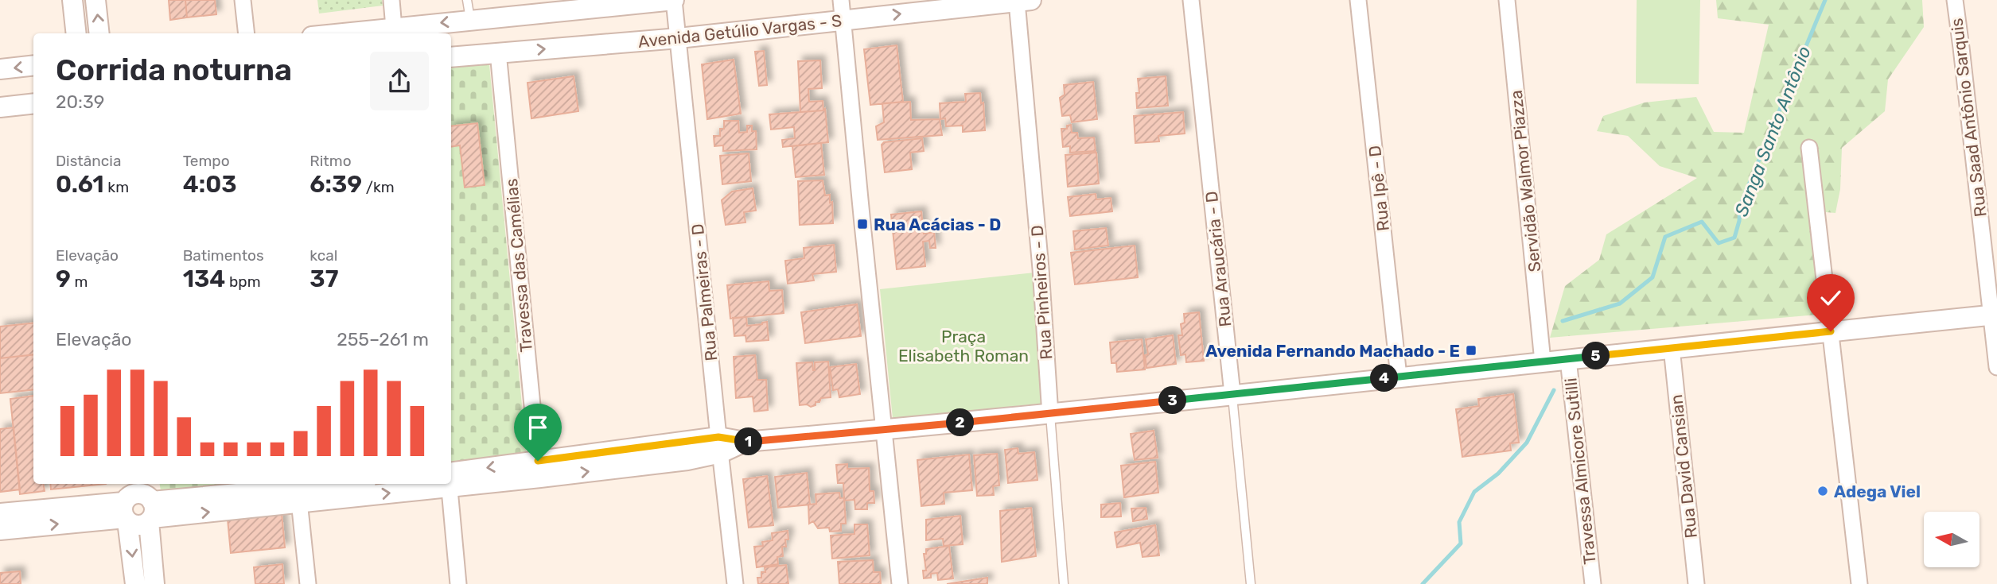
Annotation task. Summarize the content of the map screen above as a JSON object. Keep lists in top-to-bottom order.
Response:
{
  "streets": {
    "street": [
      "Avenida Getúlio Vargas - S",
      "Rua Saad Antônio Sarquis",
      "Servidão Walmor Piazza",
      "Rua Ipê - D",
      "Rua Araucária - D",
      "Travessa das Camélias",
      "Rua Palmeiras - D",
      "Rua Pinheiros - D",
      "Rua David Cansian",
      "Travessa Almicore Sutilli"
    ]
  },
  "crossings": [
    ["Avenida Getúlio Vargas - S", "Travessa das Camélias"],
    ["Avenida Getúlio Vargas - S", "Rua Palmeiras - D"],
    ["Avenida Getúlio Vargas - S", "Rua Pinheiros - D"]
  ],
  "water": ["Sanga Santo Antônio"],
  "parks": ["Praça Elisabeth Roman"],
  "places": {
    "transit": ["Rua Acácias - D", "Avenida Fernando Machado - E"],
    "other": ["Adega Viel"]
  },
  "north": "left",
  "page": {
    "heading": ["Corrida noturna", "20:39"],
    "stats": [
      ["Distância", "0.61 km"],
      ["Tempo", "4:03"],
      ["Ritmo", "6:39 /km"],
      ["Elevação", "9 m"],
      ["Batimentos", "134 bpm"],
      ["kcal", "37"]
    ],
    "chart": ["Elevação", "255–261 m"],
    "pins": [
      "5",
      "4",
      "3",
      "2",
      "1"
    ]
  }
}
